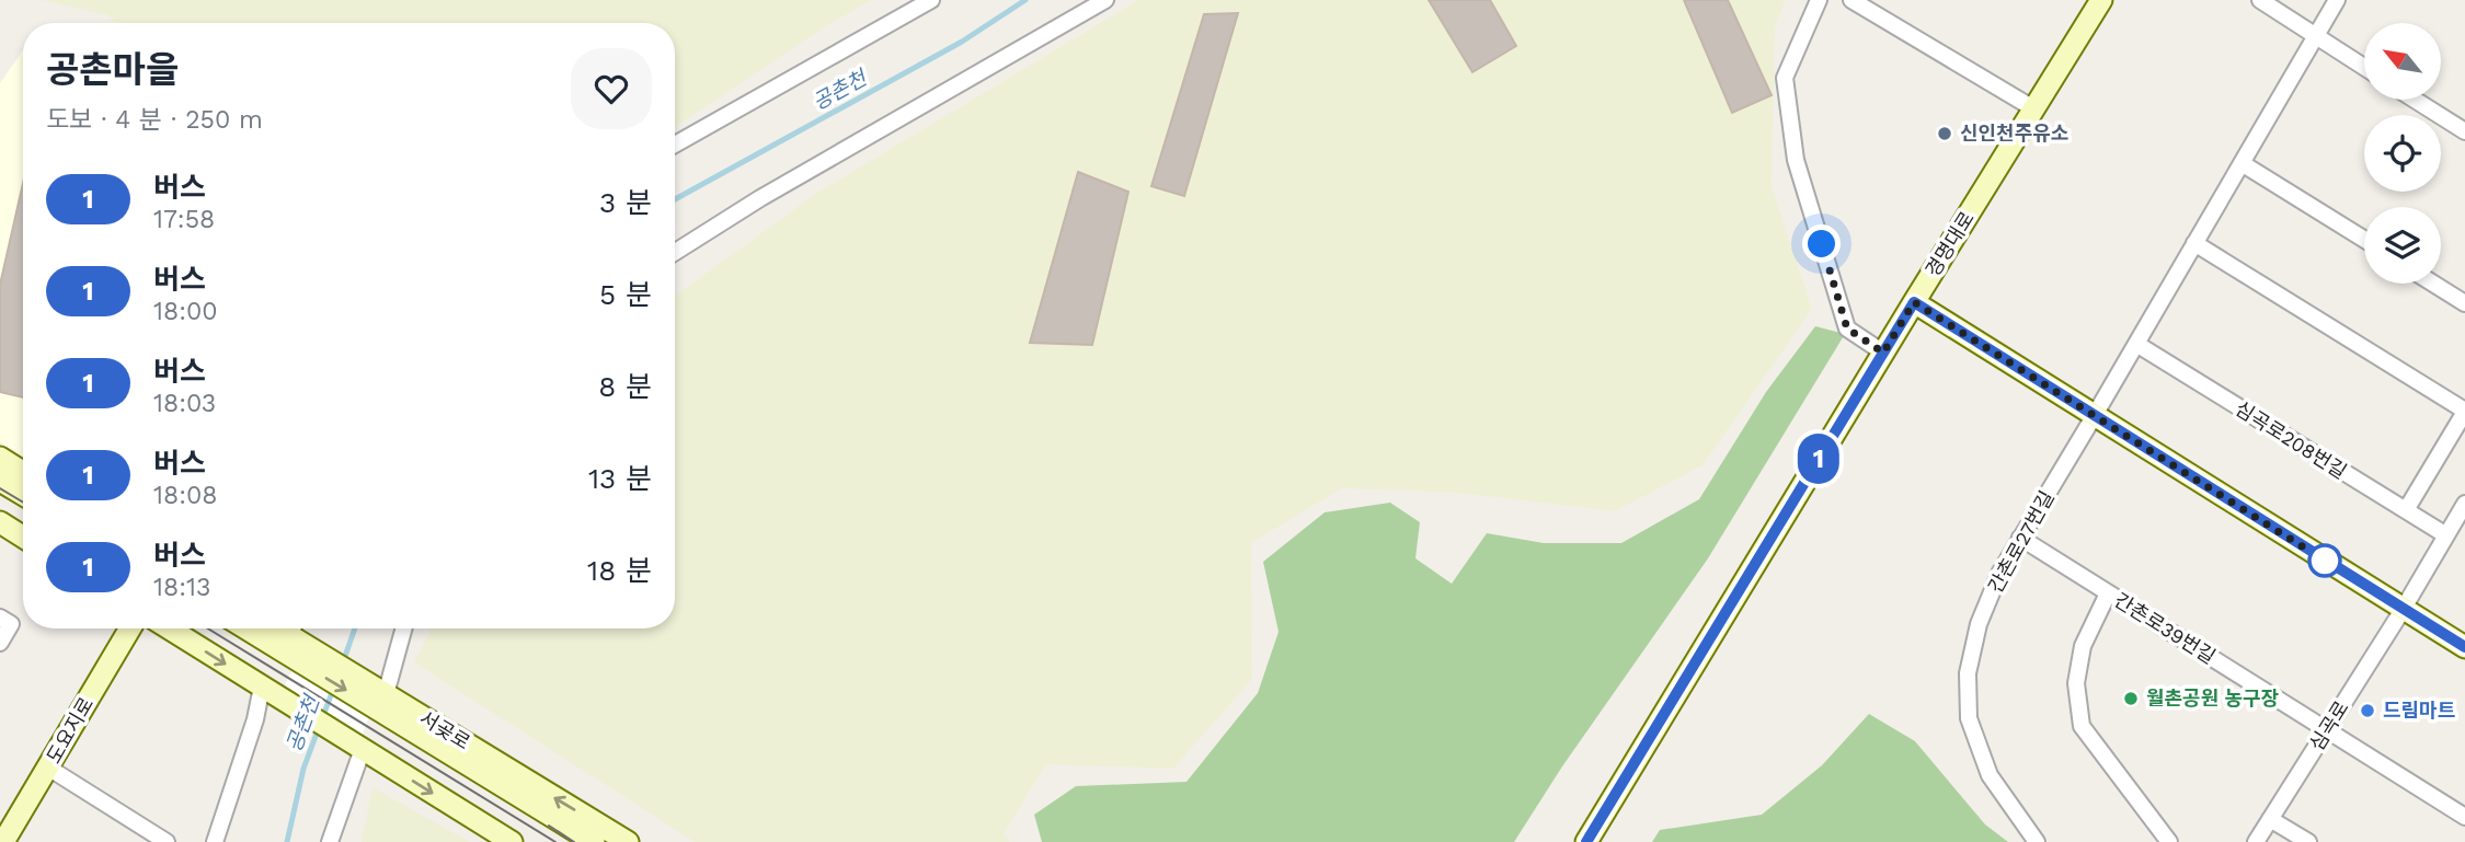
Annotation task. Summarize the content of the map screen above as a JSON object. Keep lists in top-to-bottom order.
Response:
{
  "streets": {
    "street": [
      "경명대로",
      "심곡로208번길",
      "간촌로27번길",
      "간촌로39번길",
      "심곡로",
      "도요지로",
      "서곶로"
    ]
  },
  "crossings": [
    ["심곡로208번길", "심곡로"],
    ["간촌로27번길", "간촌로39번길"],
    ["간촌로39번길", "심곡로"]
  ],
  "water": ["공촌천"],
  "places": ["신인천주유소", "월촌공원 농구장", "드림마트"],
  "lines": ["bus line 1"],
  "north": "top left",
  "page": {
    "on_map": "1",
    "heading": ["공촌마을", "도보 · 4 분 · 250 m"],
    "list": [
      {
        "mark": "1",
        "name": "버스",
        "note": "17:58",
        "value": "3 분"
      },
      {
        "mark": "1",
        "name": "버스",
        "note": "18:00",
        "value": "5 분"
      },
      {
        "mark": "1",
        "name": "버스",
        "note": "18:03",
        "value": "8 분"
      },
      {
        "mark": "1",
        "name": "버스",
        "note": "18:08",
        "value": "13 분"
      },
      {
        "mark": "1",
        "name": "버스",
        "note": "18:13",
        "value": "18 분"
      }
    ]
  }
}
